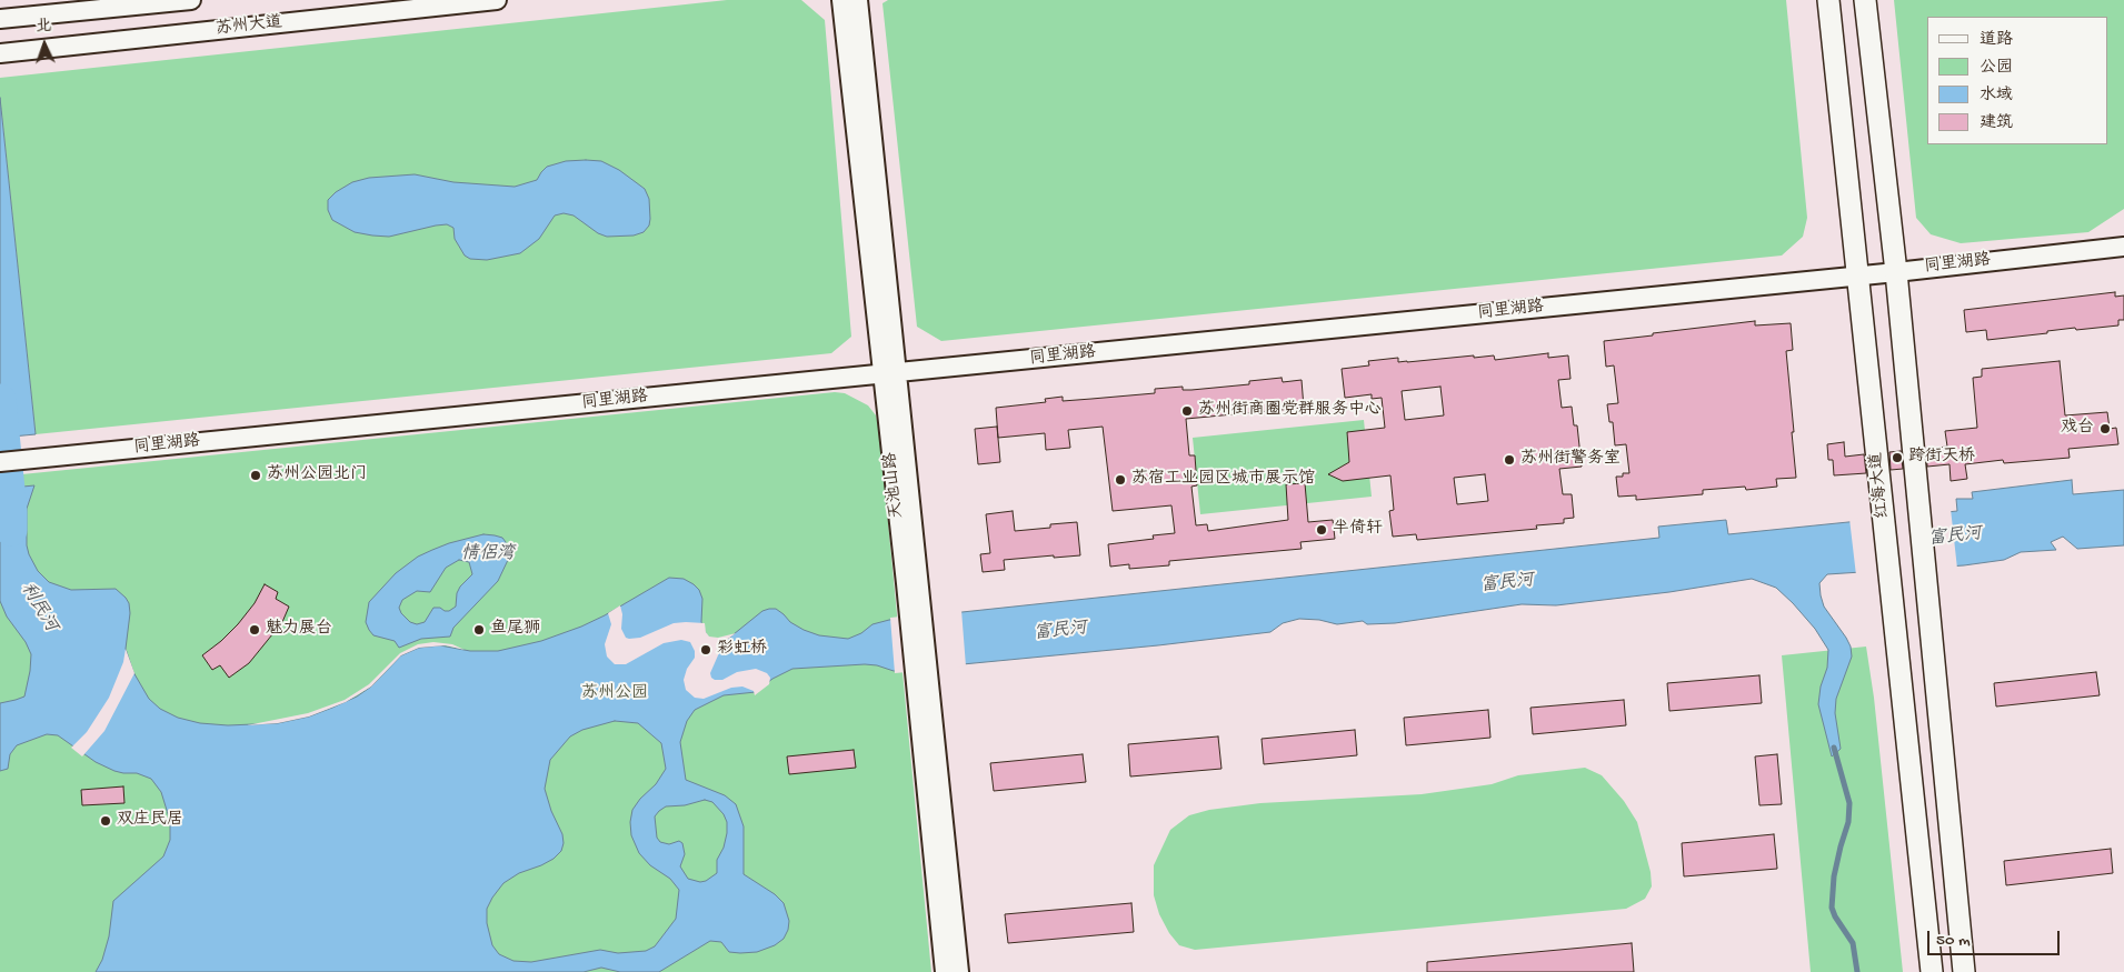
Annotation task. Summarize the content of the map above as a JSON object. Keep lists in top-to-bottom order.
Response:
{
  "streets": {
    "main road": ["红海大道"],
    "street": ["苏州大道", "同里湖路", "天池山路"]
  },
  "crossings": [
    ["同里湖路", "天池山路"],
    ["同里湖路", "红海大道"]
  ],
  "water": ["富民河", "情侣湾", "利民河"],
  "parks": ["苏州公园"],
  "places": [
    "苏州街商圈党群服务中心",
    "戏台",
    "跨街天桥",
    "苏州街警务室",
    "苏州公园北门",
    "苏宿工业园区城市展示馆",
    "半倚轩",
    "魅力展台",
    "鱼尾狮",
    "彩虹桥",
    "双庄民居"
  ],
  "legend": [
    "道路",
    "公园",
    "水域",
    "建筑"
  ],
  "scale_bar": "50 m",
  "north": "top"
}
